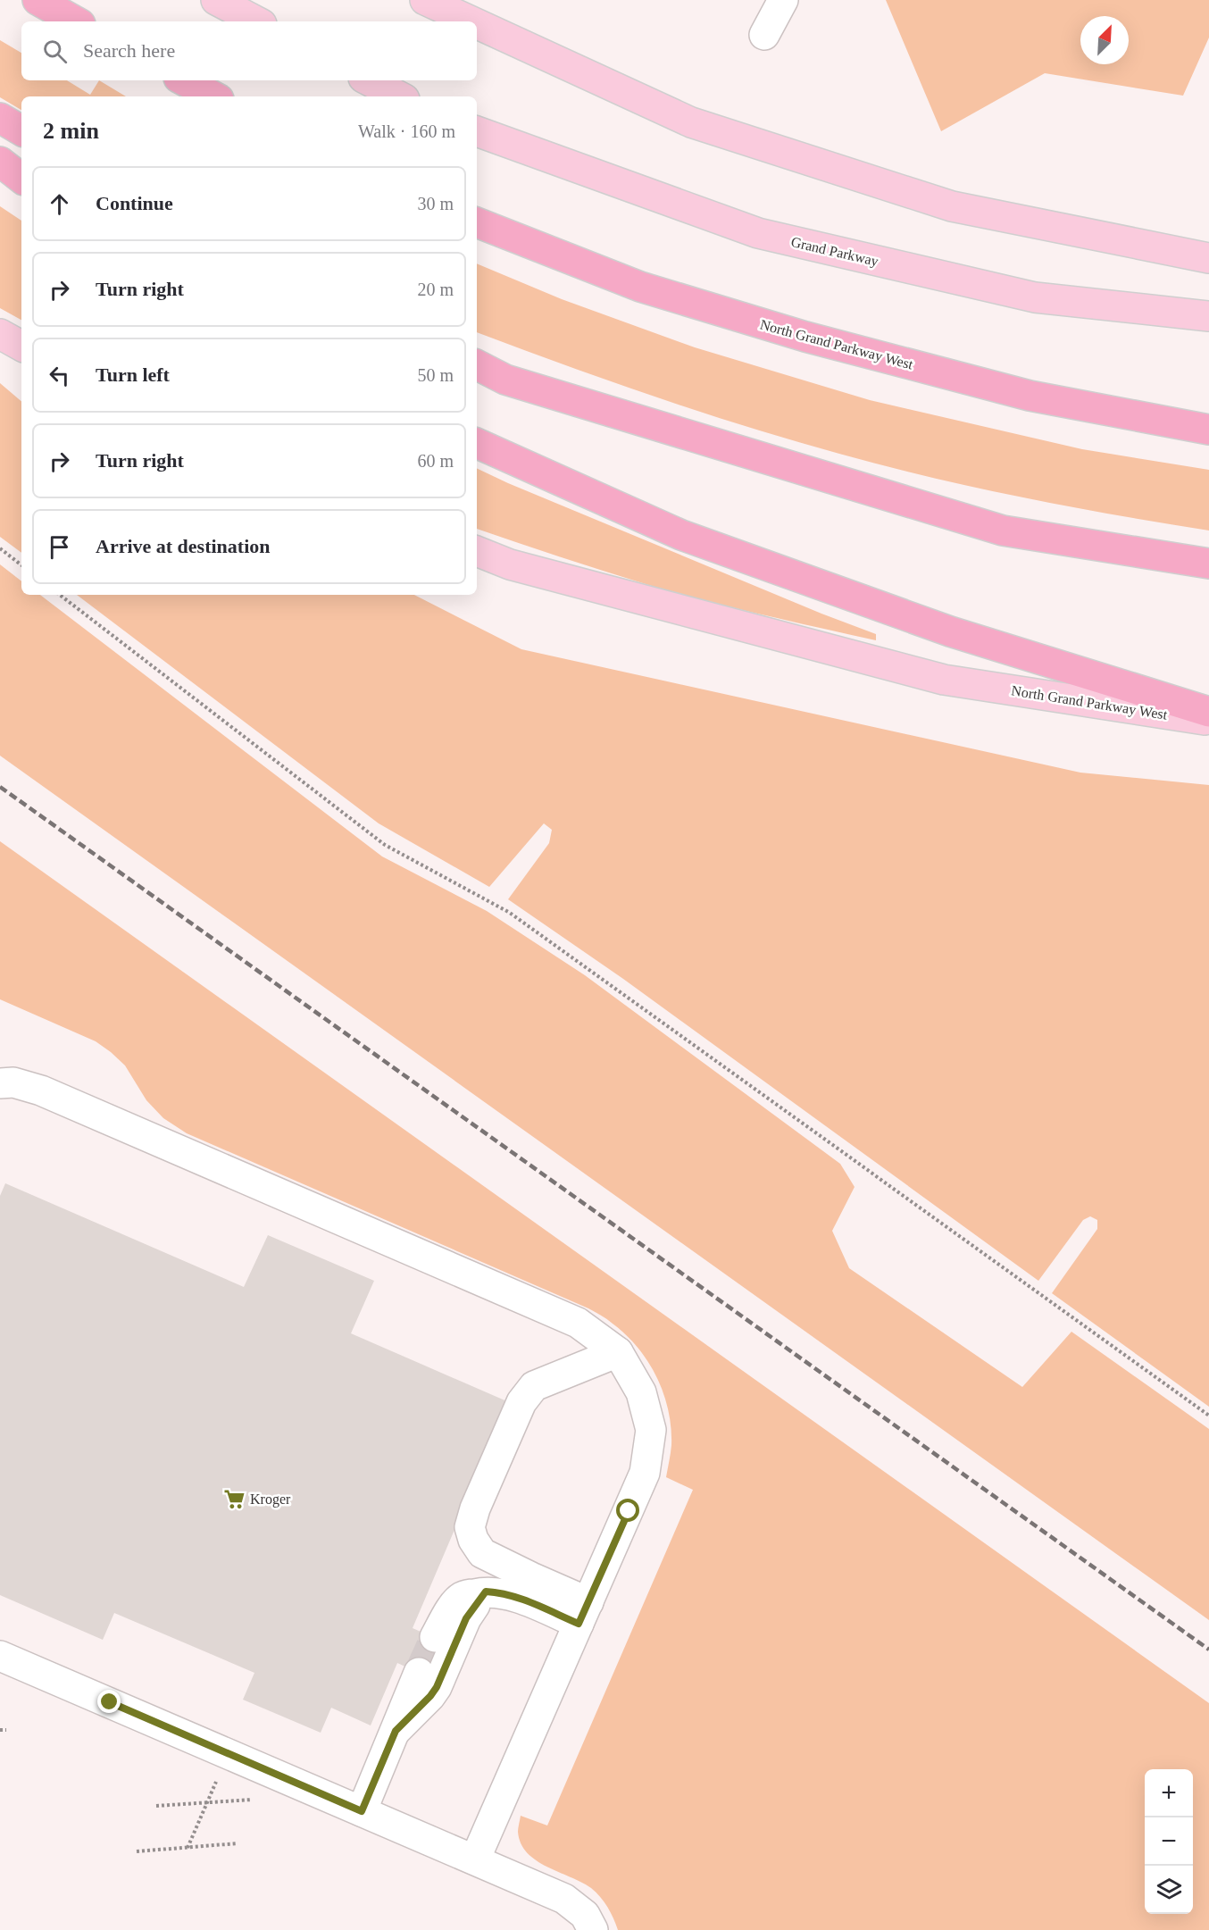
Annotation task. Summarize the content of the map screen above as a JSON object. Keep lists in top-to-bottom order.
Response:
{
  "streets": {
    "highway": ["North Grand Parkway West"],
    "main road": ["Grand Parkway"]
  },
  "places": {
    "supermarket": ["Kroger"]
  },
  "north": "top right",
  "page": {
    "search": "Search here",
    "heading": ["2 min", "Walk · 160 m"],
    "list": [
      ["Continue", "30 m"],
      ["Turn right", "20 m"],
      ["Turn left", "50 m"],
      ["Turn right", "60 m"],
      "Arrive at destination"
    ],
    "map_buttons": ["+", "−"]
  }
}
